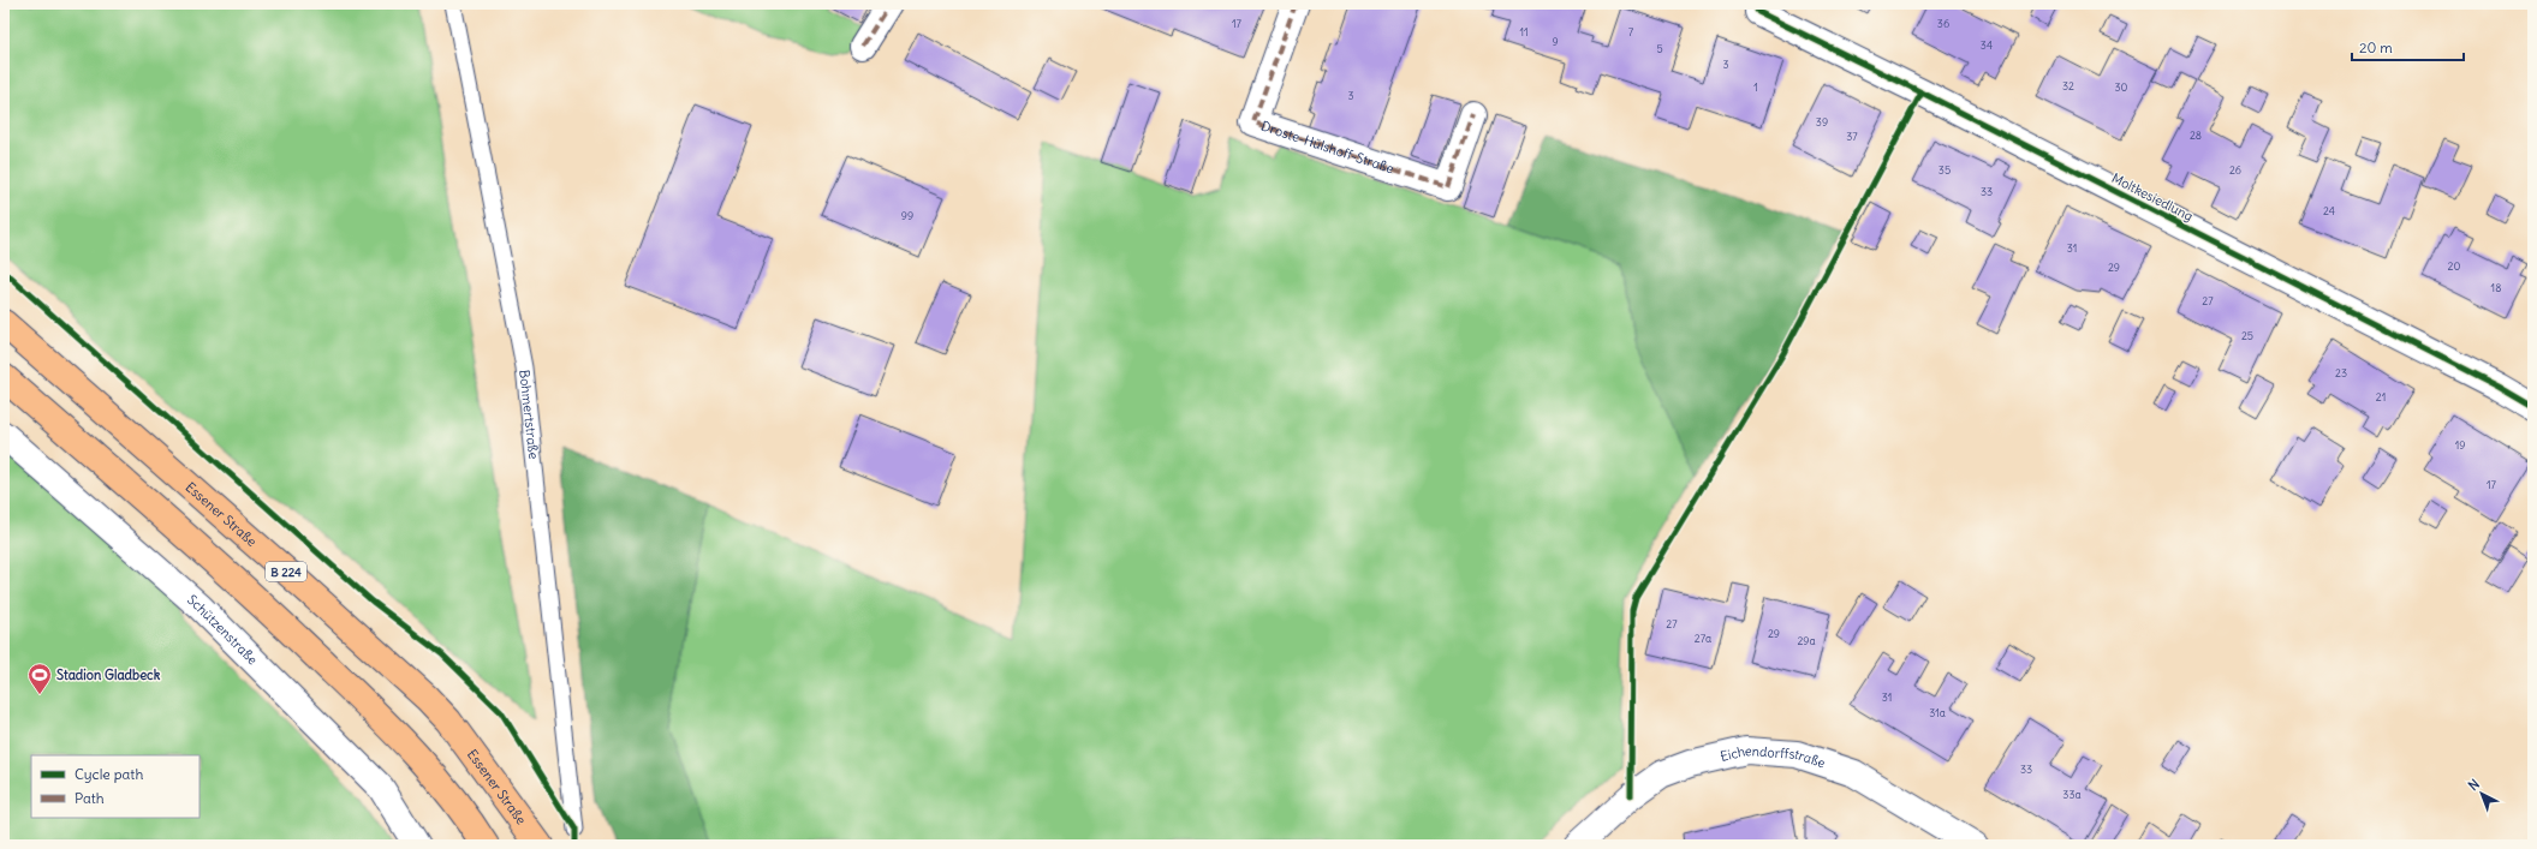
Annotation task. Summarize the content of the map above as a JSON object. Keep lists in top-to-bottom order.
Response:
{
  "streets": {
    "main road": ["Essener Straße", "B 224"],
    "street": [
      "Droste-Hülshoff-Straße",
      "Moltkesiedlung",
      "Schützenstraße",
      "Eichendorffstraße"
    ],
    "lane": ["Bohmertstraße"]
  },
  "places": {
    "sports": ["Stadion Gladbeck"]
  },
  "house_numbers": [
    "17",
    "36",
    "11",
    "7",
    "9",
    "34",
    "5",
    "3",
    "32",
    "1",
    "30",
    "3",
    "39",
    "28",
    "37",
    "35",
    "26",
    "33",
    "24",
    "99",
    "31",
    "20",
    "29",
    "18",
    "27",
    "25",
    "23",
    "21",
    "19",
    "17",
    "27",
    "29",
    "27a",
    "29a",
    "31",
    "31a",
    "33",
    "33a"
  ],
  "legend": ["Cycle path", "Path"],
  "scale_bar": "20 m",
  "north": "top left"
}
